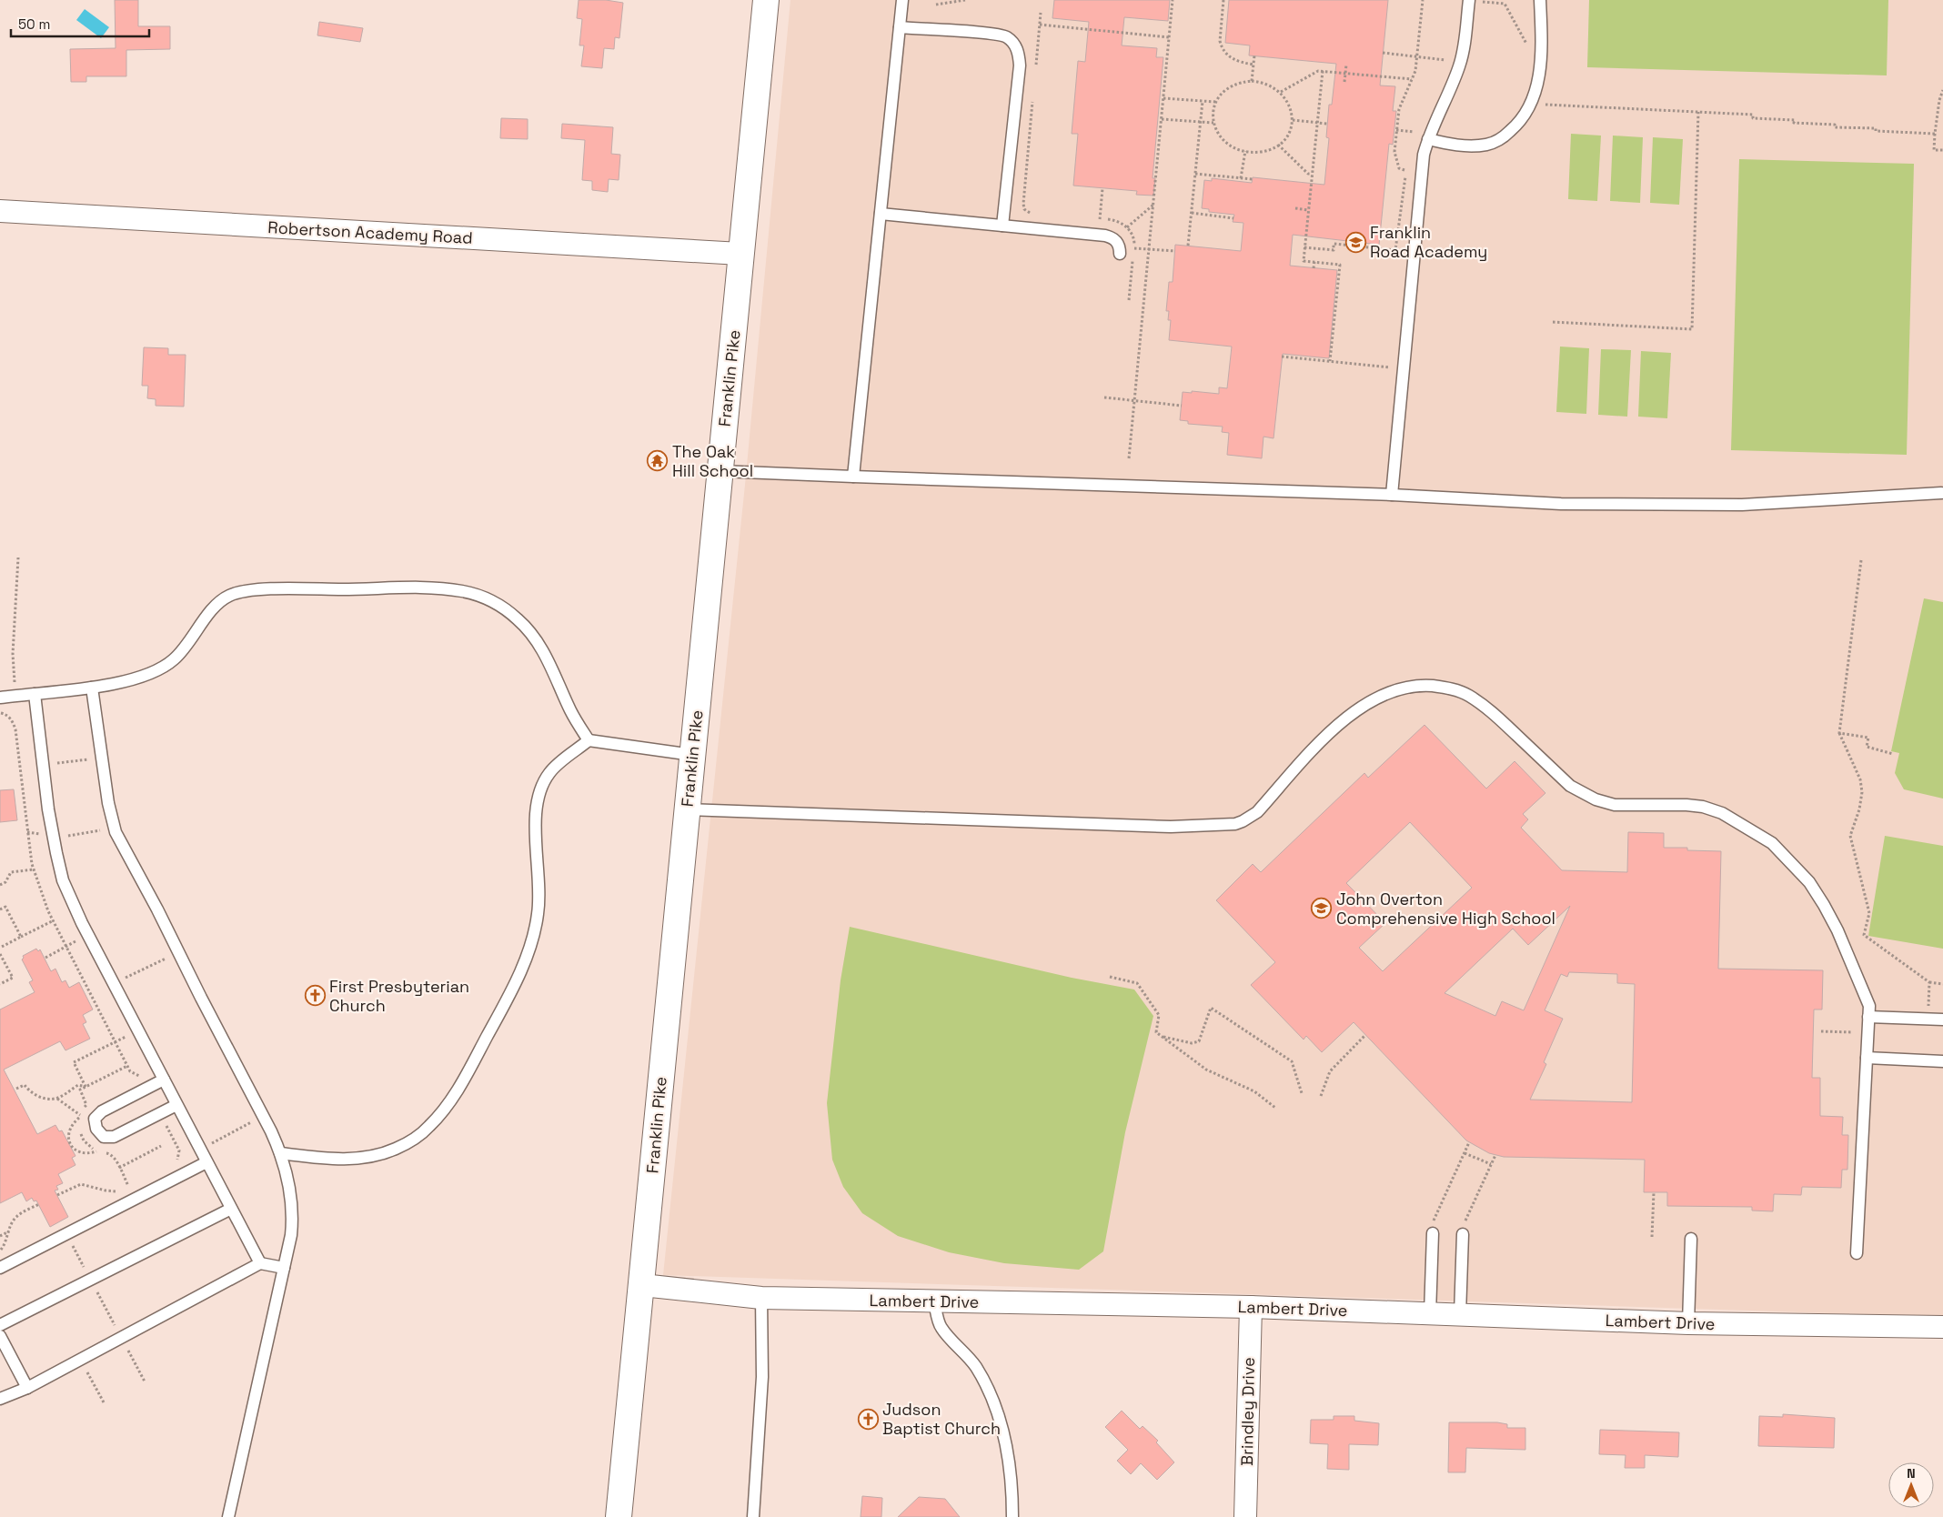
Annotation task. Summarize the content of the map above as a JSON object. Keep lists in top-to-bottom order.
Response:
{
  "streets": {
    "main road": ["Franklin Pike"],
    "street": ["Robertson Academy Road", "Lambert Drive", "Brindley Drive"]
  },
  "crossings": [
    ["Robertson Academy Road", "Franklin Pike"],
    ["Franklin Pike", "Lambert Drive"],
    ["Lambert Drive", "Brindley Drive"]
  ],
  "places": {
    "school or university": ["Franklin Road Academy", "John Overton Comprehensive High School"],
    "temple": ["The Oak Hill School"],
    "church": ["First Presbyterian Church", "Judson Baptist Church"]
  },
  "scale_bar": "50 m",
  "north": "top"
}
